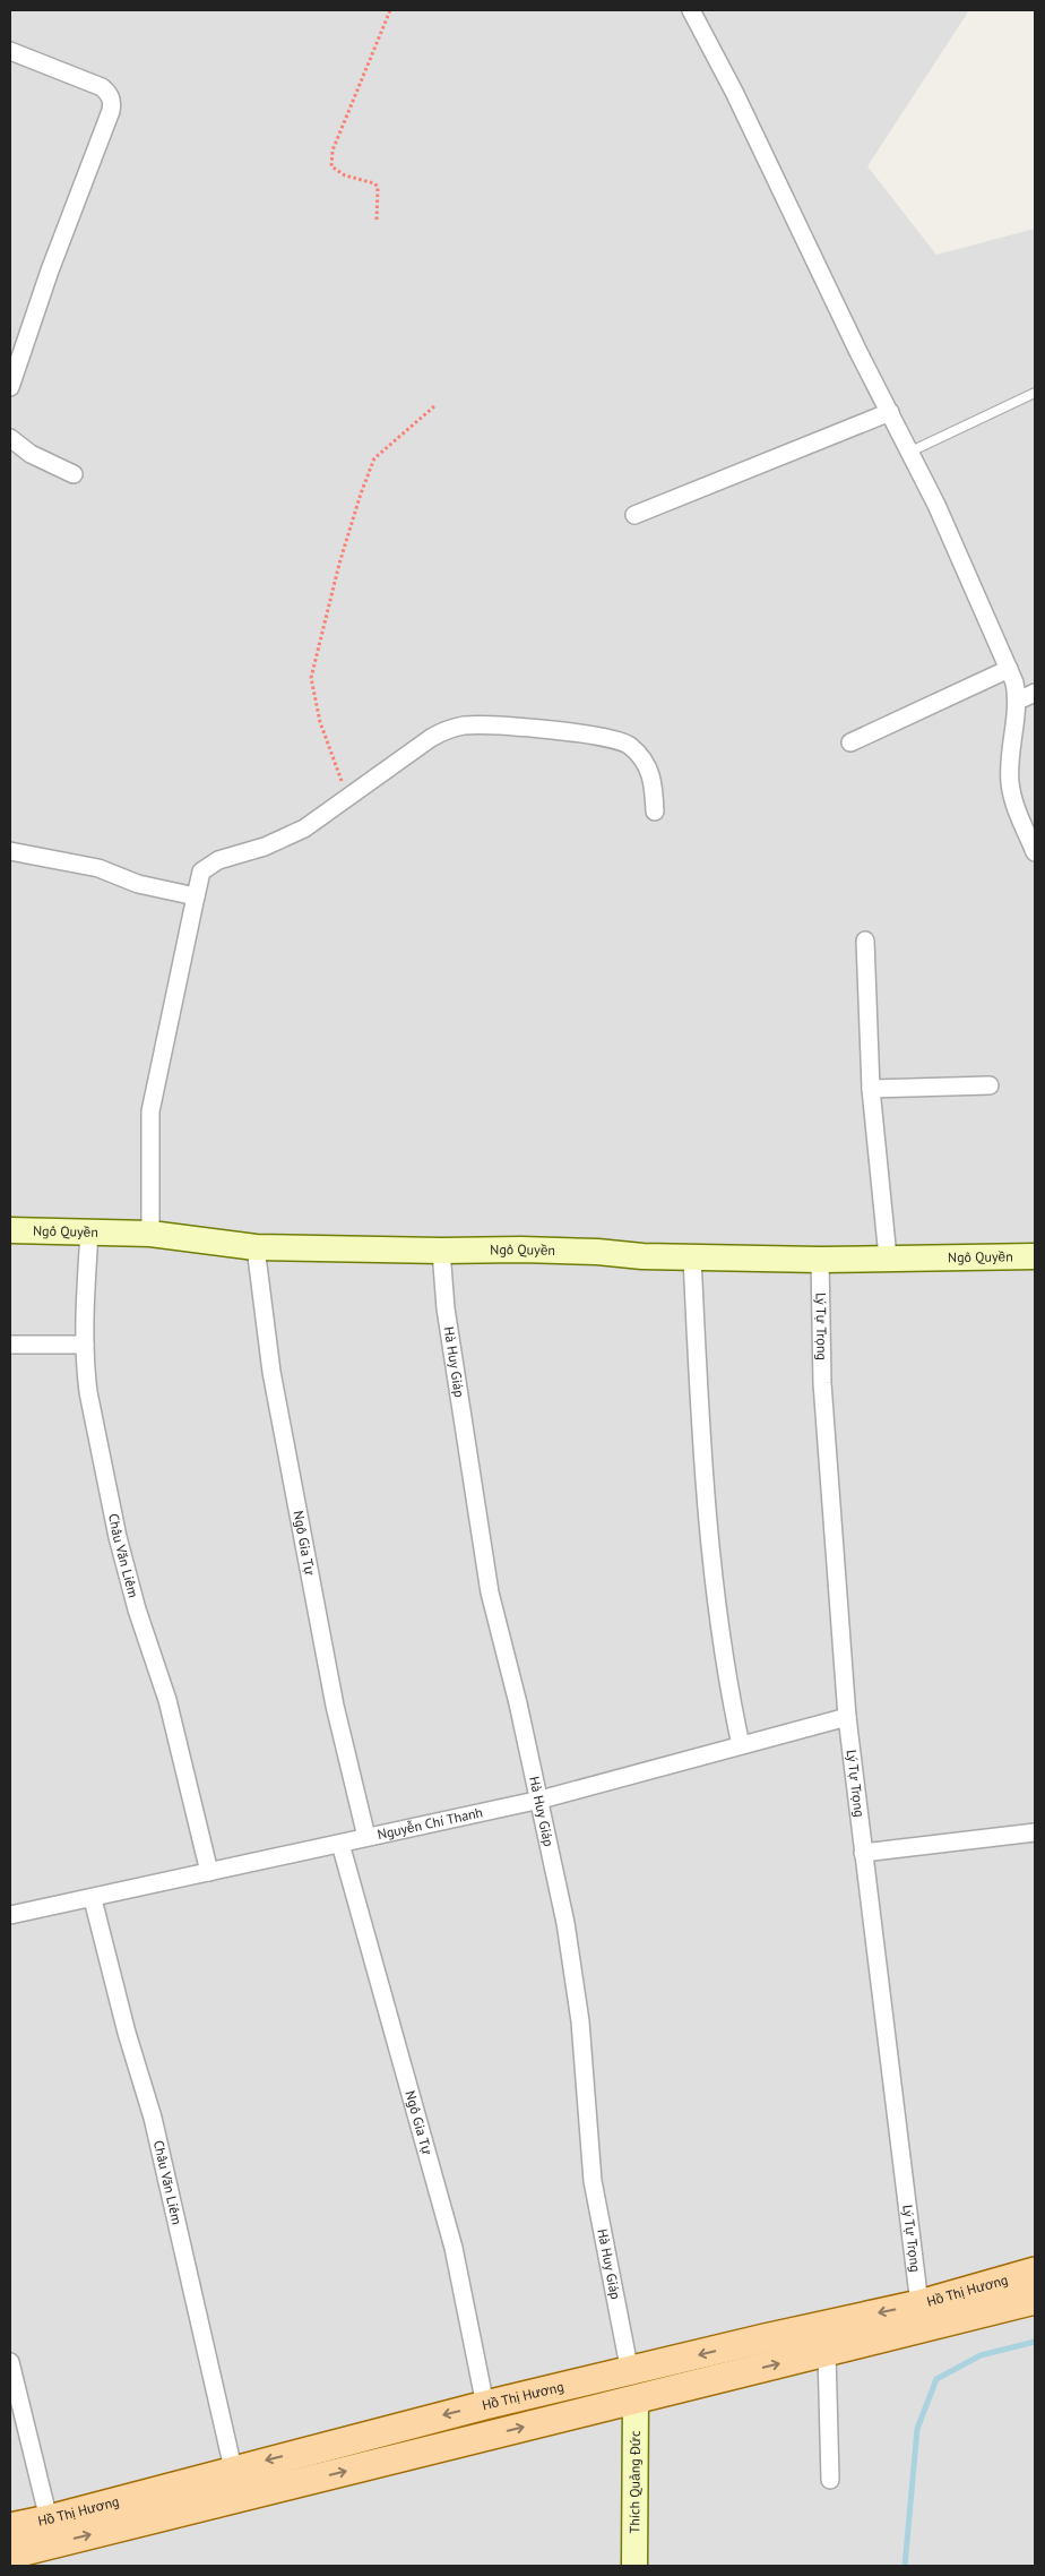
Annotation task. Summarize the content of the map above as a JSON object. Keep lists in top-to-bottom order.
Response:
{
  "streets": {
    "main road": ["Hồ Thị Hương"],
    "street": [
      "Ngô Quyền",
      "Lý Tự Trọng",
      "Hà Huy Giáp",
      "Ngô Gia Tự",
      "Châu Văn Liêm",
      "Nguyễn Chí Thanh",
      "Thích Quảng Đức"
    ]
  },
  "crossings": [
    ["Ngô Quyền", "Lý Tự Trọng"],
    ["Ngô Quyền", "Hà Huy Giáp"],
    ["Ngô Quyền", "Ngô Gia Tự"],
    ["Ngô Quyền", "Châu Văn Liêm"],
    ["Lý Tự Trọng", "Nguyễn Chí Thanh"],
    ["Lý Tự Trọng", "Hồ Thị Hương"],
    ["Hà Huy Giáp", "Nguyễn Chí Thanh"],
    ["Hà Huy Giáp", "Hồ Thị Hương"],
    ["Ngô Gia Tự", "Nguyễn Chí Thanh"],
    ["Ngô Gia Tự", "Hồ Thị Hương"],
    ["Châu Văn Liêm", "Nguyễn Chí Thanh"],
    ["Châu Văn Liêm", "Hồ Thị Hương"],
    ["Hồ Thị Hương", "Thích Quảng Đức"]
  ]
}
